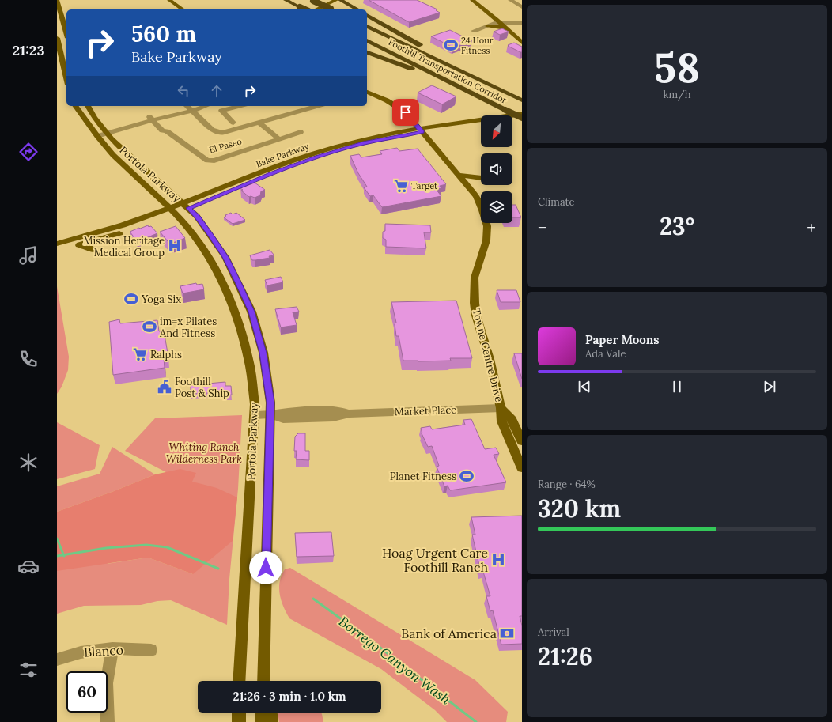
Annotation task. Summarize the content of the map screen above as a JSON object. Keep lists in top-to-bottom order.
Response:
{
  "streets": {
    "highway": ["Foothill Transportation Corridor"],
    "main road": ["Bake Parkway", "Portola Parkway", "Towne Centre Drive"],
    "street": ["El Paseo", "Market Place", "Blanco"]
  },
  "crossings": [
    ["Bake Parkway", "Portola Parkway"],
    ["Bake Parkway", "Towne Centre Drive"],
    ["Portola Parkway", "Market Place"],
    ["Towne Centre Drive", "Market Place"]
  ],
  "water": ["Borrego Canyon Wash"],
  "parks": ["Whiting Ranch Wilderness Park"],
  "places": {
    "sports": [
      "24 Hour Fitness",
      "Yoga Six",
      "im=x Pilates And Fitness",
      "Planet Fitness"
    ],
    "supermarket": ["Target", "Ralphs"],
    "hospital": ["Mission Heritage Medical Group", "Hoag Urgent Care Foothill Ranch"],
    "public building": ["Foothill Post & Ship"],
    "bank": ["Bank of America"]
  },
  "north": "bottom left",
  "page": {
    "tabs": "21:23",
    "tile": [
      ["58", "km/h"],
      "Climate",
      ["Range · 64%", "320 km"],
      ["Arrival", "21:26"]
    ],
    "turn": ["560 m", "Bake Parkway"],
    "heat": ["−", "23°", "+"],
    "song": ["Paper Moons", "Ada Vale"],
    "limit": "60",
    "trip": "21:26 · 3 min · 1.0 km"
  }
}
